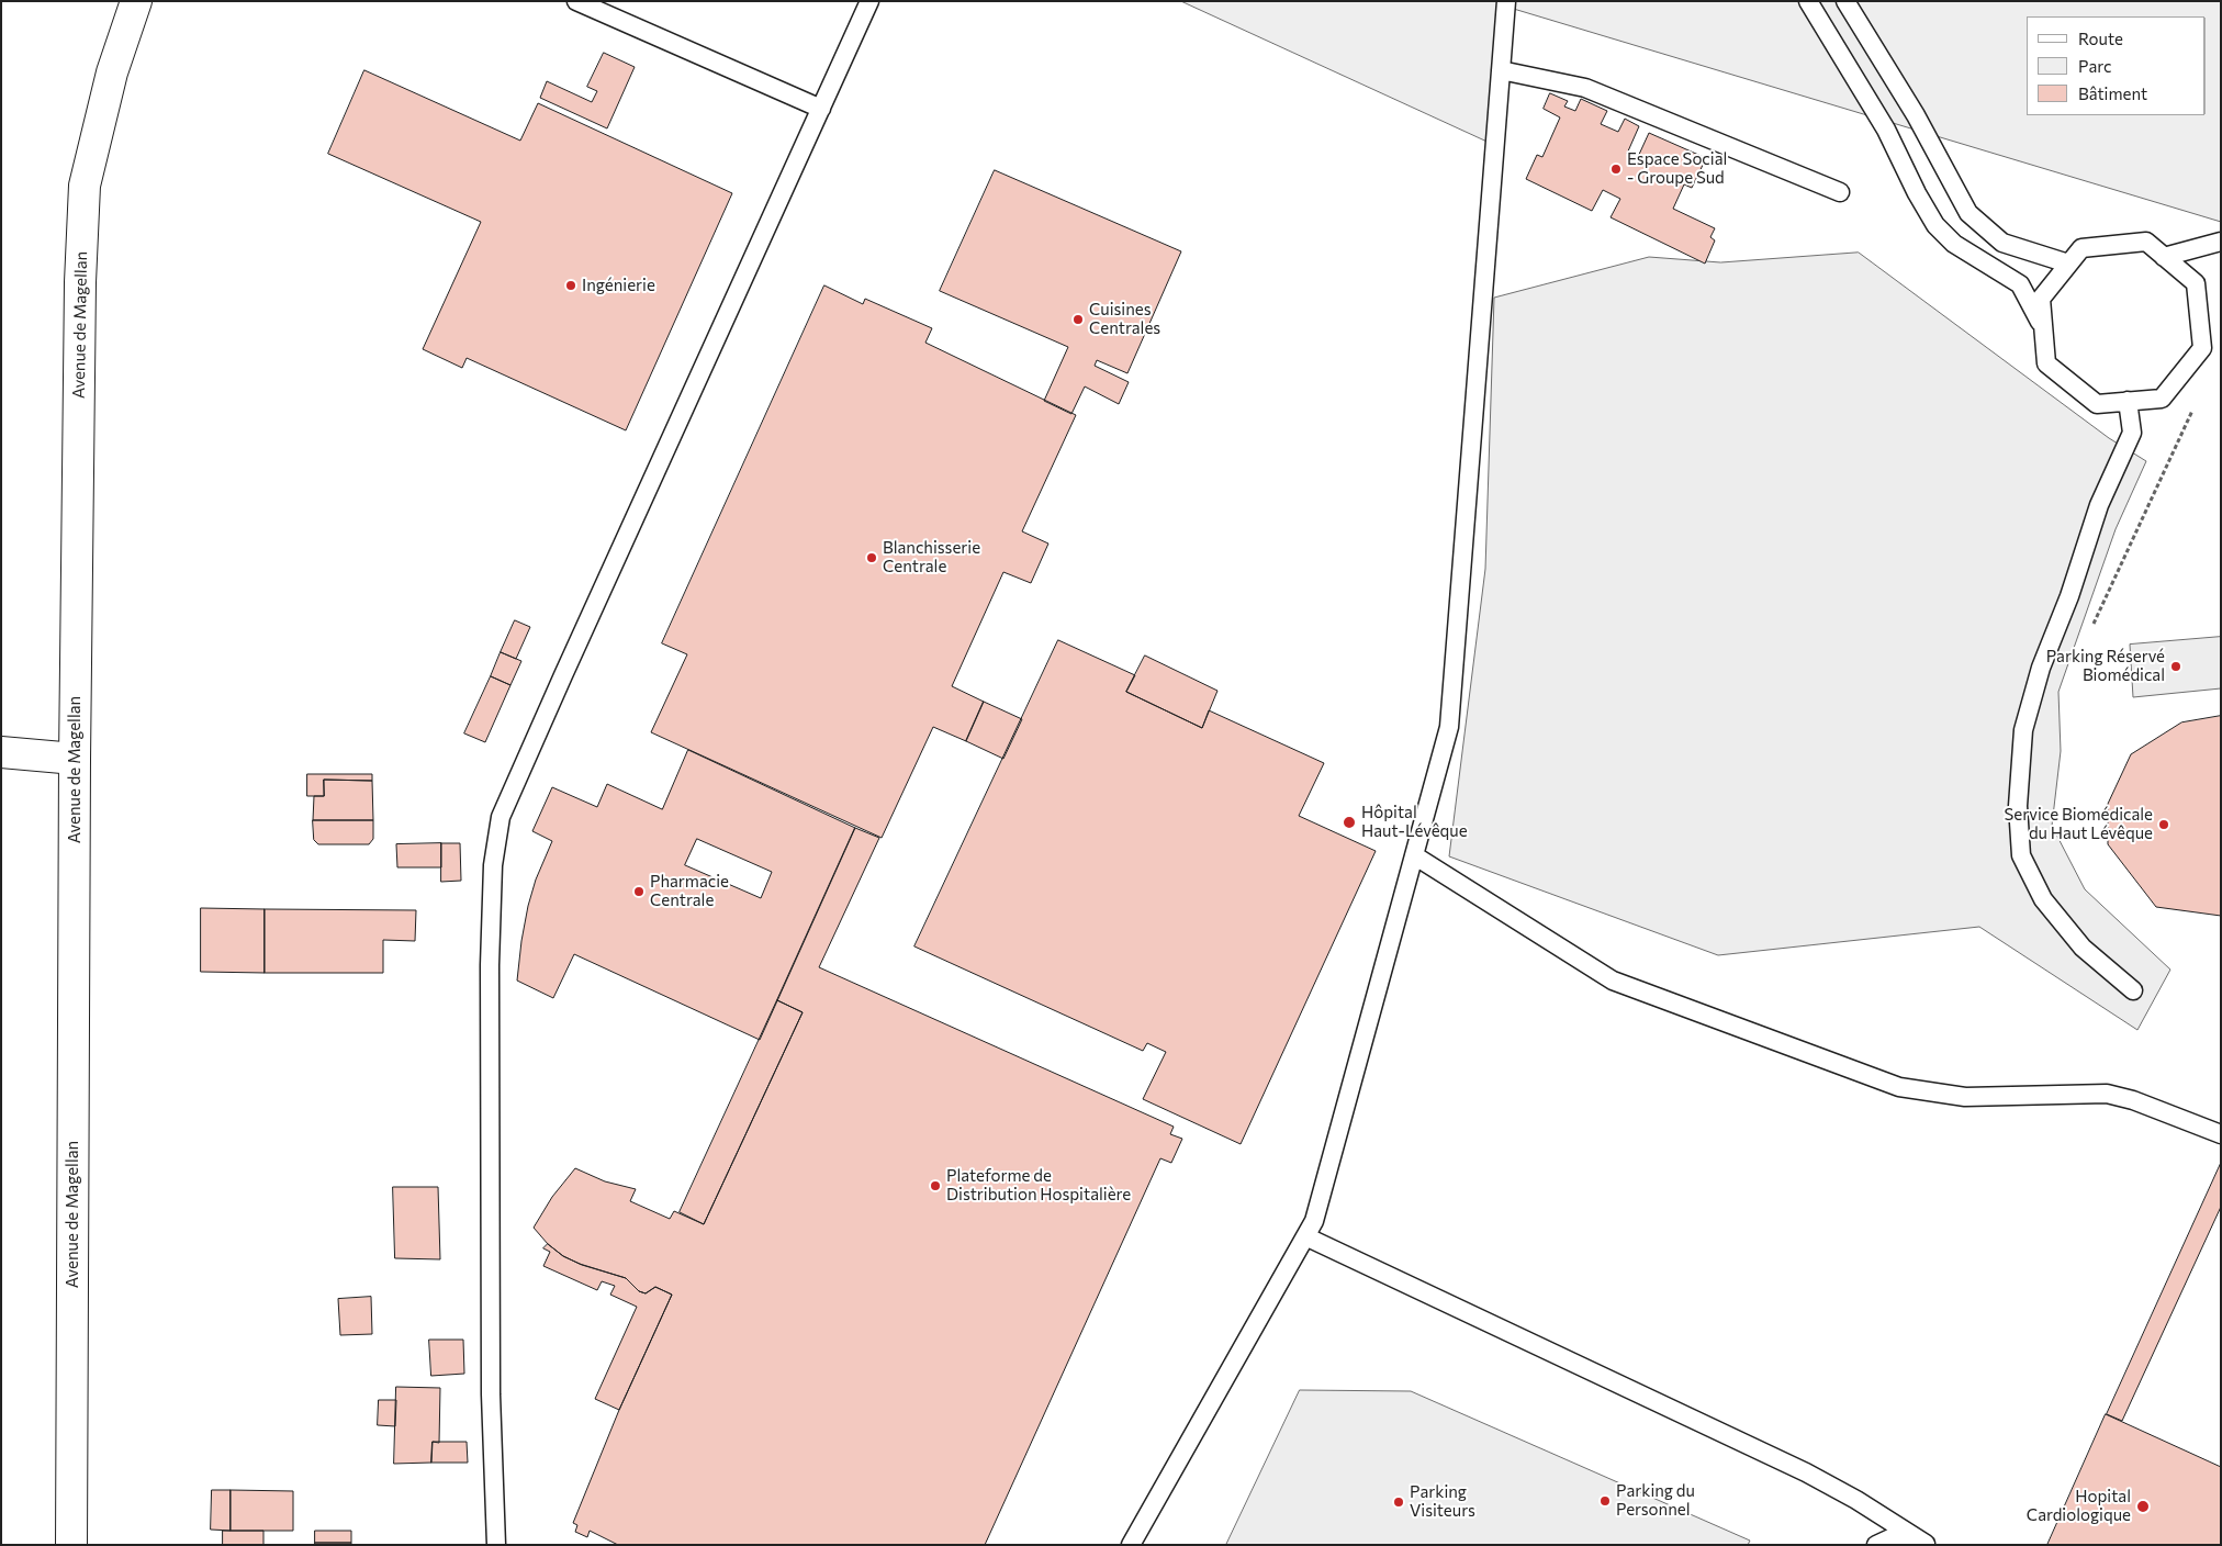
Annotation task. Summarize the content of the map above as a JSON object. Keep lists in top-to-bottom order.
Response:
{
  "streets": {
    "street": ["Avenue de Magellan"]
  },
  "places": [
    "Espace Social - Groupe Sud",
    "Ingénierie",
    "Cuisines Centrales",
    "Blanchisserie Centrale",
    "Parking Réservé Biomédical",
    "Hôpital Haut-Lévêque",
    "Service Biomédicale du Haut Lévêque",
    "Pharmacie Centrale",
    "Plateforme de Distribution Hospitalière",
    "Parking du Personnel",
    "Parking Visiteurs",
    "Hopital Cardiologique"
  ],
  "legend": ["Route", "Parc", "Bâtiment"]
}
